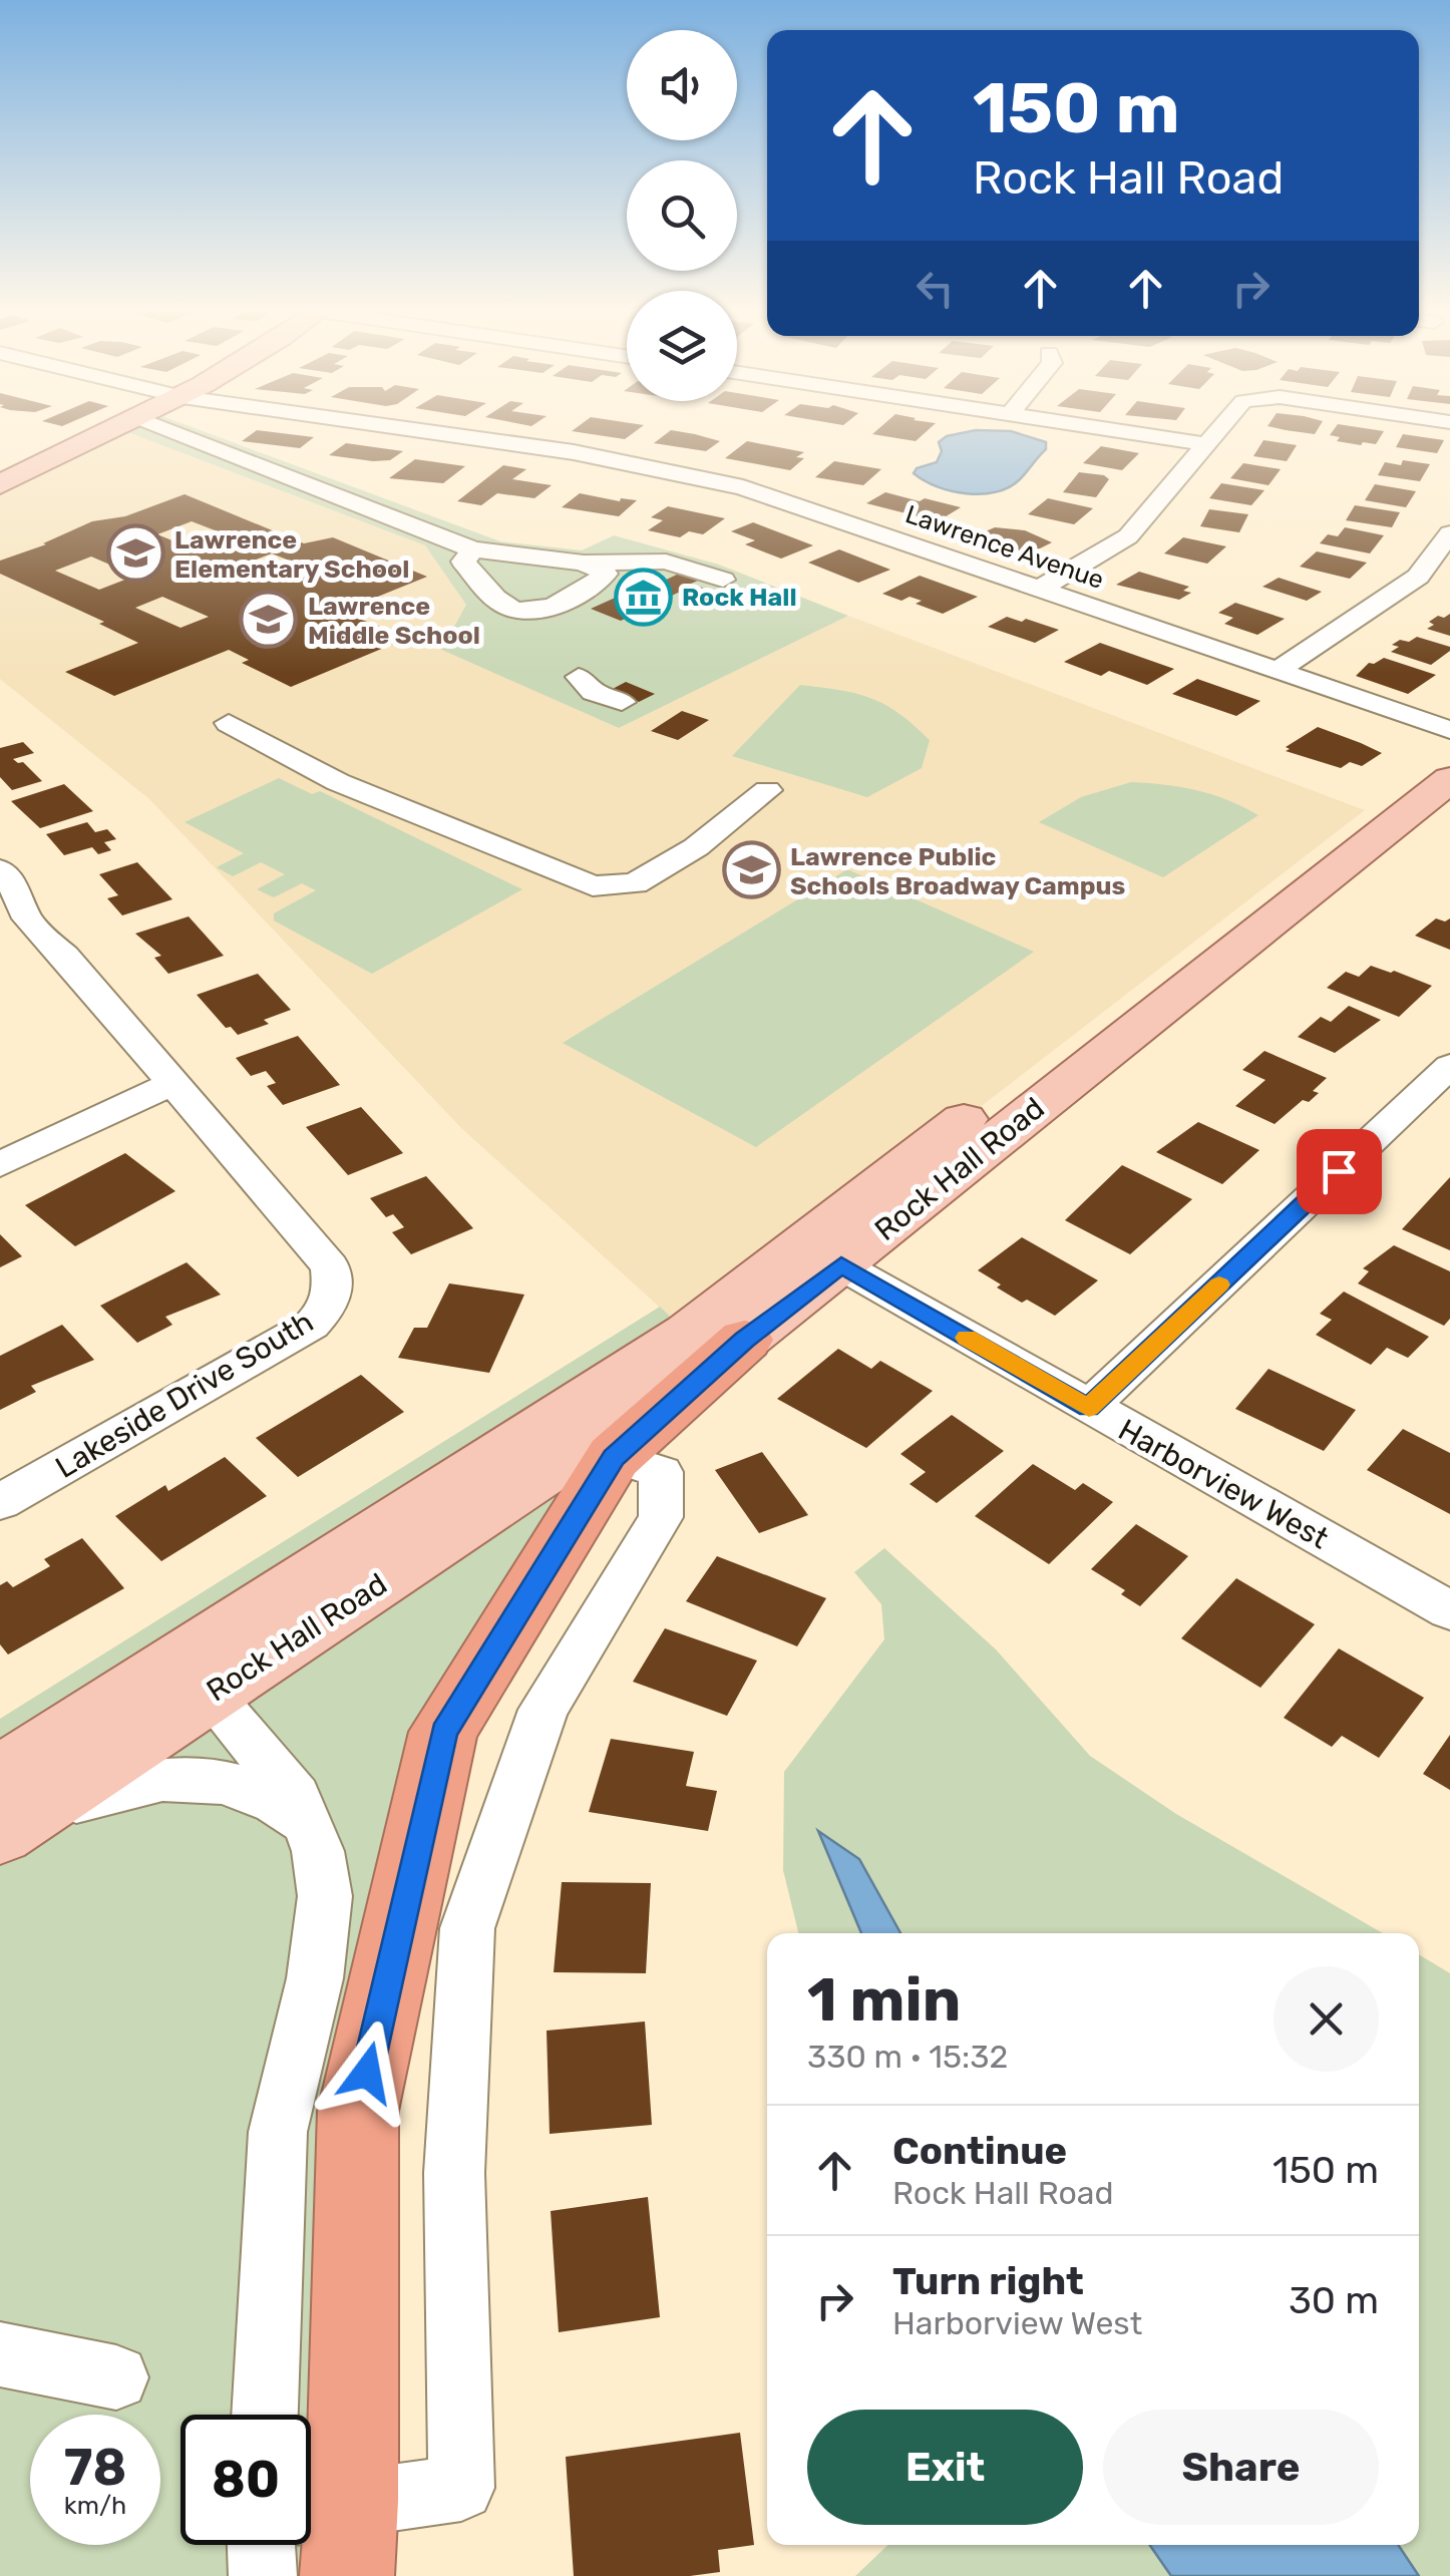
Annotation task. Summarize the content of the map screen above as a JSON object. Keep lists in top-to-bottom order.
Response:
{
  "streets": {
    "main road": ["Rock Hall Road"],
    "street": ["Lawrence Avenue", "Lakeside Drive South", "Harborview West"]
  },
  "crossings": [
    ["Rock Hall Road", "Harborview West"]
  ],
  "places": {
    "school or university": ["Lawrence Elementary School", "Lawrence Middle School", "Lawrence Public Schools Broadway Campus"],
    "museum": ["Rock Hall"]
  },
  "page": {
    "turn": ["150 m", "Rock Hall Road"],
    "heading": ["1 min", "330 m · 15:32"],
    "list": [
      {
        "name": "Continue",
        "note": "Rock Hall Road",
        "value": "150 m"
      },
      {
        "name": "Turn right",
        "note": "Harborview West",
        "value": "30 m"
      }
    ],
    "buttons": ["Exit", "Share"],
    "speed": "78 km/h",
    "limit": "80"
  }
}
